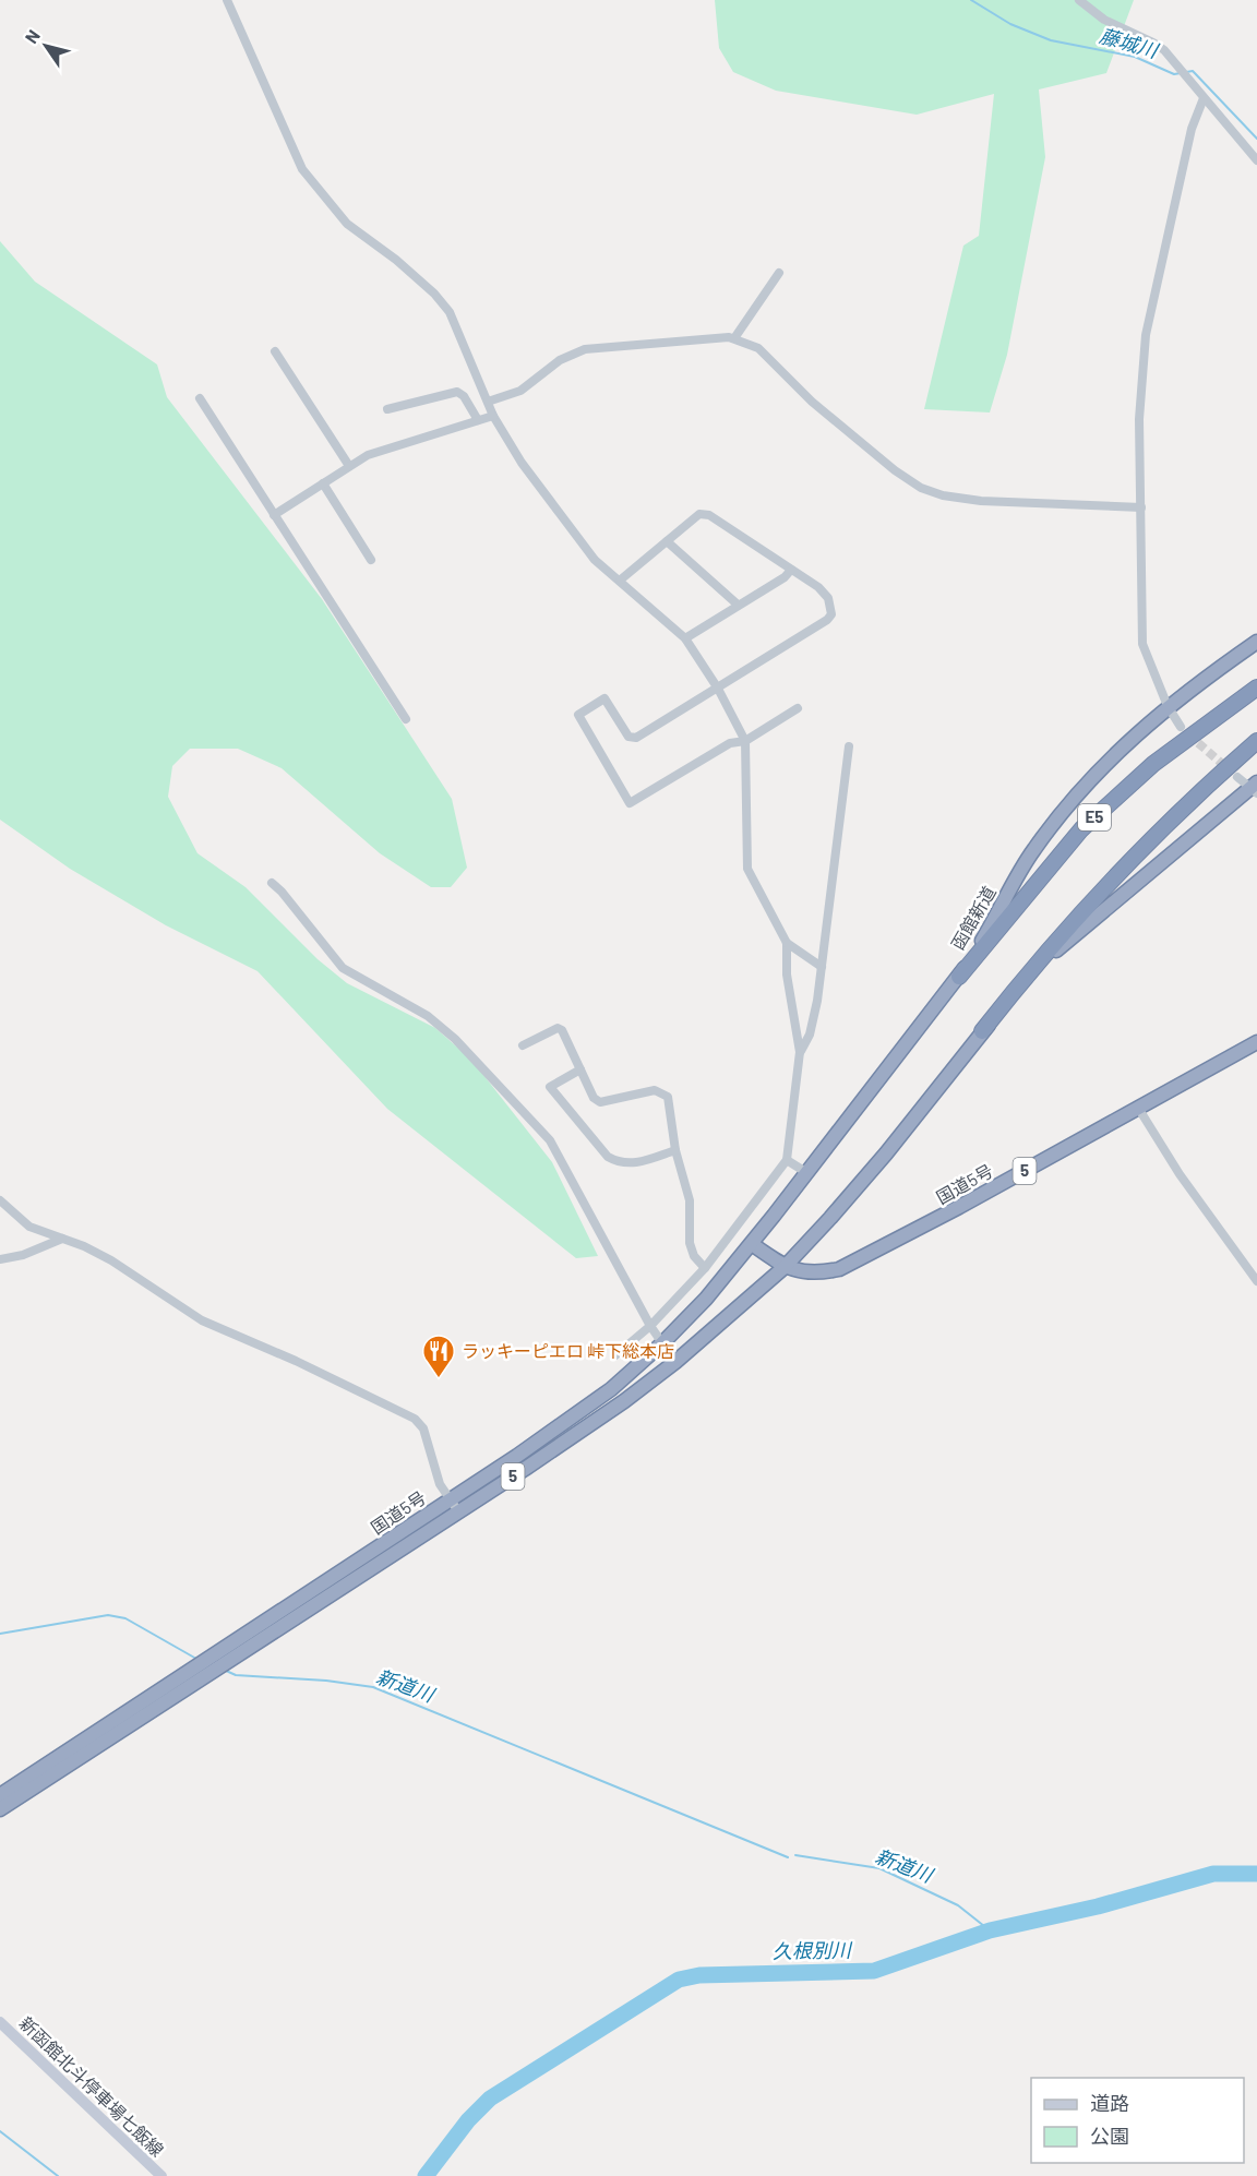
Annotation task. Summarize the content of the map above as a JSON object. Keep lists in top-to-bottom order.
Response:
{
  "streets": {
    "highway": [
      "E5",
      "函館新道",
      "5",
      "国道5号"
    ],
    "main road": ["新函館北斗停車場七飯線"]
  },
  "crossings": [
    ["E5", "函館新道"],
    ["函館新道", "国道5号"],
    ["5", "国道5号"]
  ],
  "water": ["藤城川", "新道川", "久根別川"],
  "places": {
    "restaurant": ["ラッキーピエロ 峠下総本店"]
  },
  "legend": ["道路", "公園"],
  "north": "top left"
}
